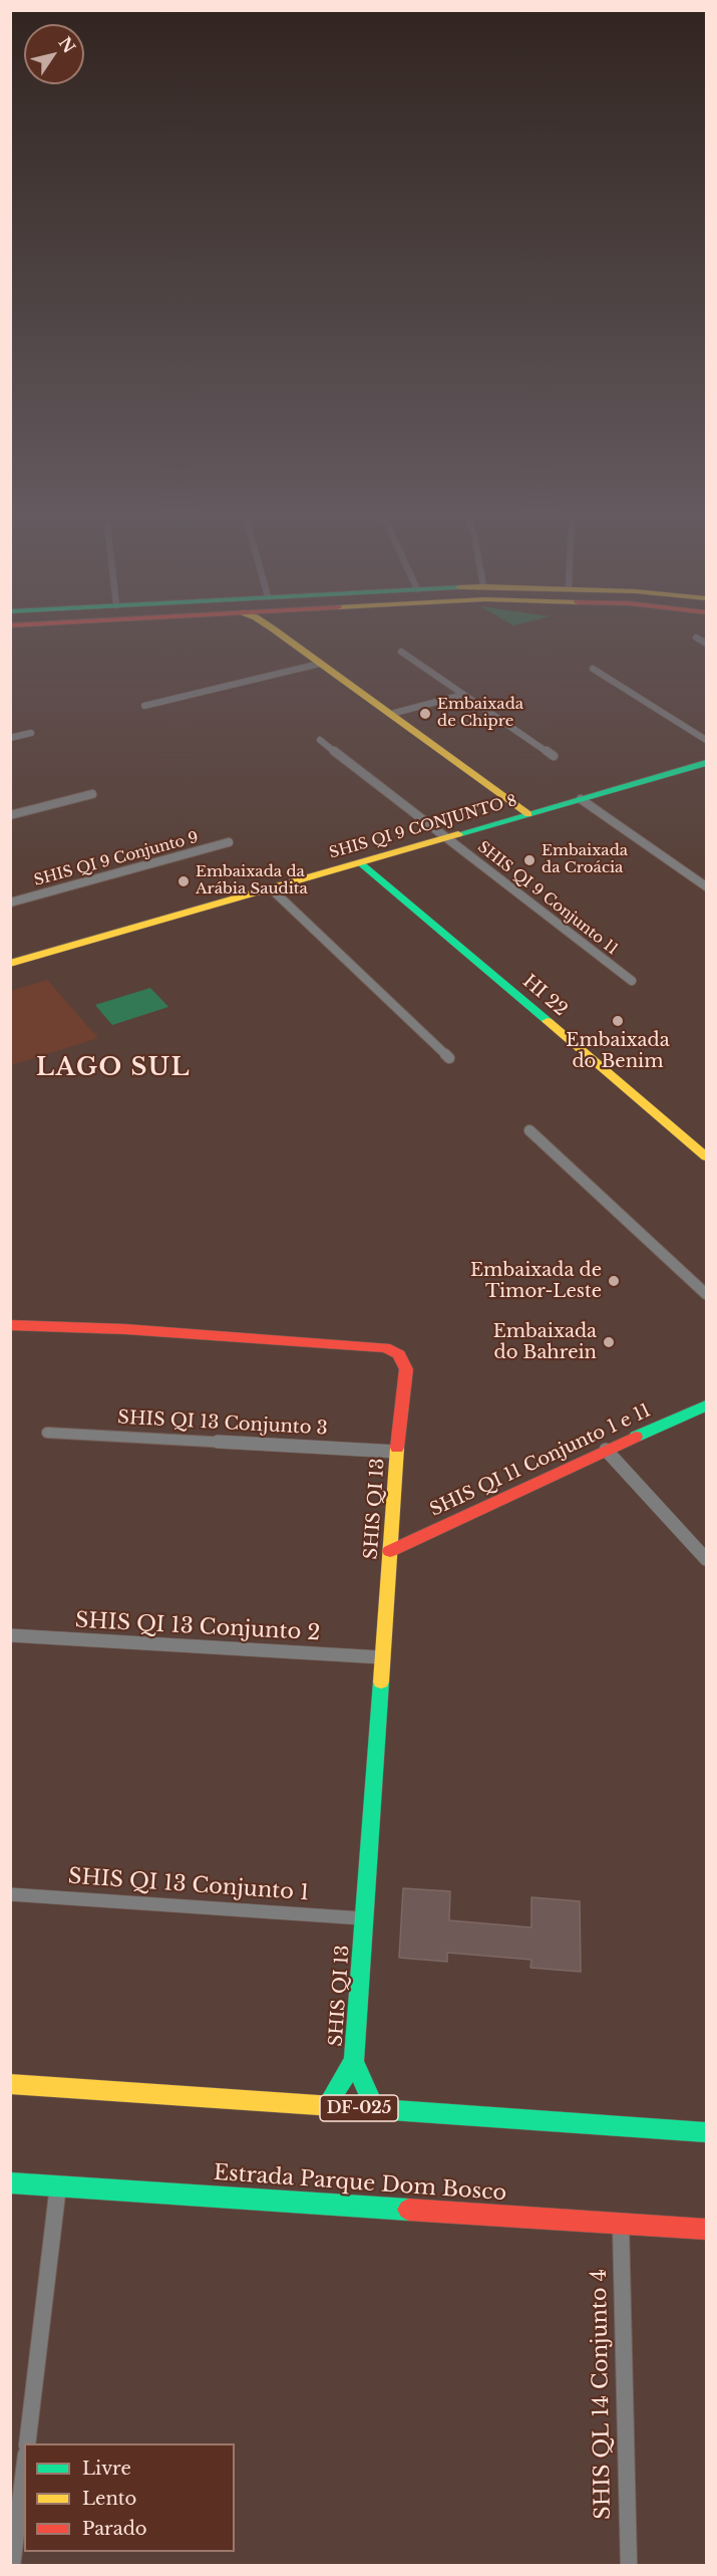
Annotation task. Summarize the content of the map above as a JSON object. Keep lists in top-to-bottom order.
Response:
{
  "streets": {
    "street": [
      "SHIS QI 9 CONJUNTO 8",
      "SHIS QI 9 Conjunto 9",
      "SHIS QI 9 Conjunto 11",
      "HI 22",
      "SHIS QI 13 Conjunto 3",
      "SHIS QI 11 Conjunto 1 e 11",
      "SHIS QI 13",
      "SHIS QI 13 Conjunto 2",
      "SHIS QI 13 Conjunto 1",
      "DF-025",
      "Estrada Parque Dom Bosco",
      "SHIS QL 14 Conjunto 4"
    ]
  },
  "crossings": [
    ["SHIS QI 9 CONJUNTO 8", "SHIS QI 9 Conjunto 11"],
    ["SHIS QI 9 CONJUNTO 8", "HI 22"],
    ["SHIS QI 13 Conjunto 3", "SHIS QI 13"],
    ["SHIS QI 11 Conjunto 1 e 11", "SHIS QI 13"],
    ["SHIS QI 13", "SHIS QI 13 Conjunto 2"],
    ["SHIS QI 13", "SHIS QI 13 Conjunto 1"],
    ["SHIS QI 13", "DF-025"],
    ["Estrada Parque Dom Bosco", "SHIS QL 14 Conjunto 4"]
  ],
  "districts": ["LAGO SUL"],
  "places": [
    "Embaixada de Chipre",
    "Embaixada da Croácia",
    "Embaixada da Arábia Saudita",
    "Embaixada do Benim",
    "Embaixada de Timor-Leste",
    "Embaixada do Bahrein"
  ],
  "legend": ["Livre", "Lento", "Parado"],
  "north": "top right"
}
